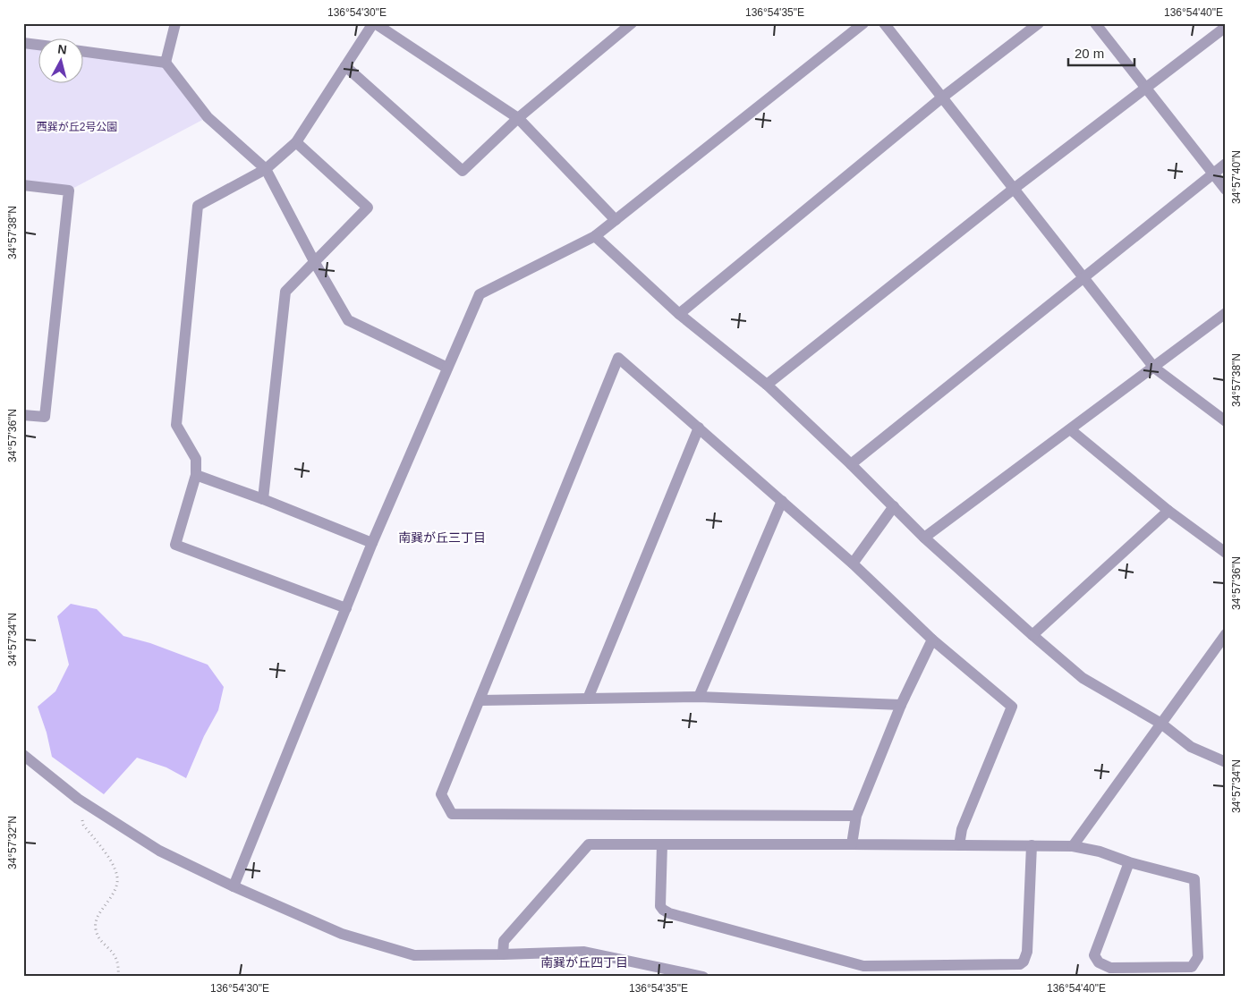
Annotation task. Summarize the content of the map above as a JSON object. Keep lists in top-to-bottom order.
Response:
{
  "districts": ["南巽が丘三丁目", "南巽が丘四丁目"],
  "parks": ["西巽が丘2号公園"],
  "scale_bar": "20 m",
  "north": "top",
  "coordinates": [
    "136°54'30\"E",
    "136°54'35\"E",
    "136°54'40\"E",
    "34°57'40\"N",
    "34°57'38\"N",
    "34°57'36\"N",
    "34°57'34\"N",
    "34°57'32\"N"
  ]
}
